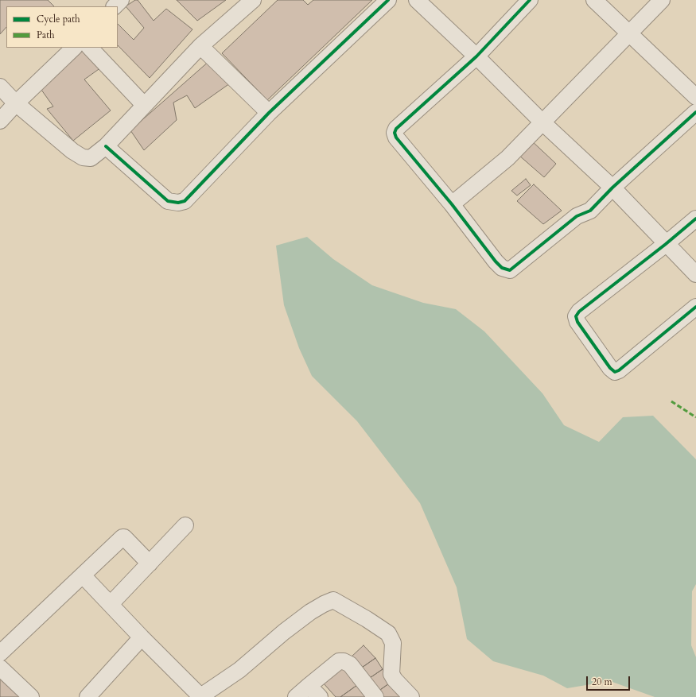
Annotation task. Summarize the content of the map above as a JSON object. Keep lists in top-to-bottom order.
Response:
{
  "legend": ["Cycle path", "Path"],
  "scale_bar": "20 m"
}
